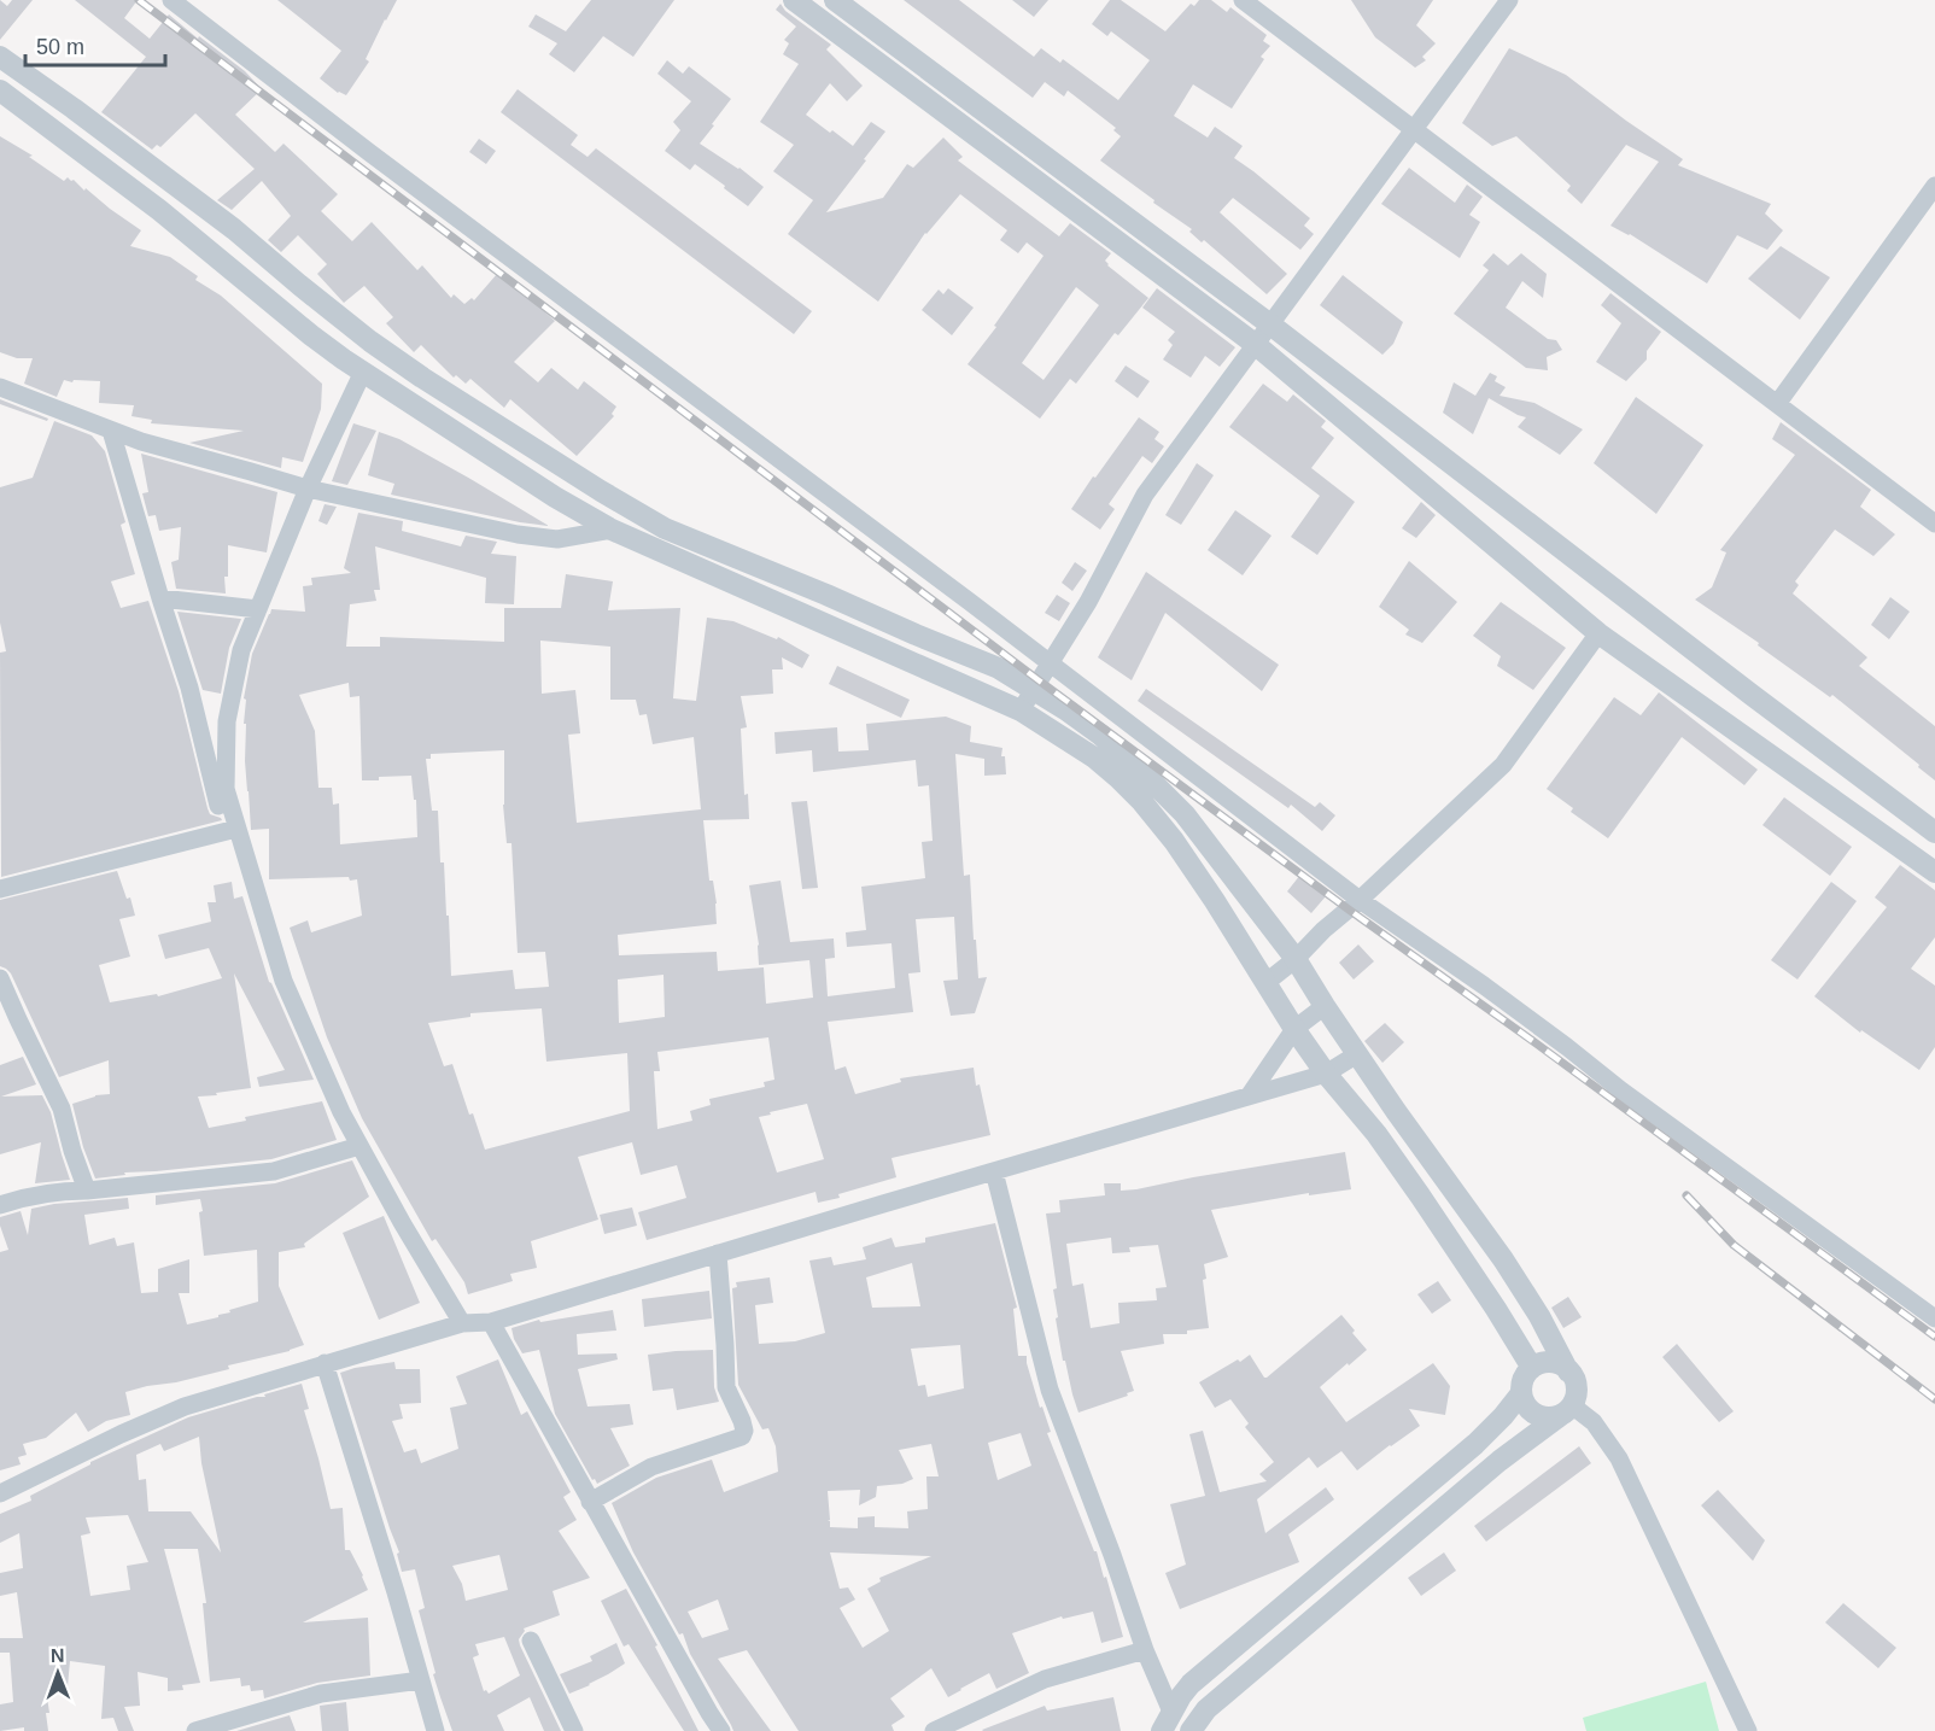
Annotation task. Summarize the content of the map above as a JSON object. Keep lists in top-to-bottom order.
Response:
{
  "scale_bar": "50 m",
  "north": "top"
}
